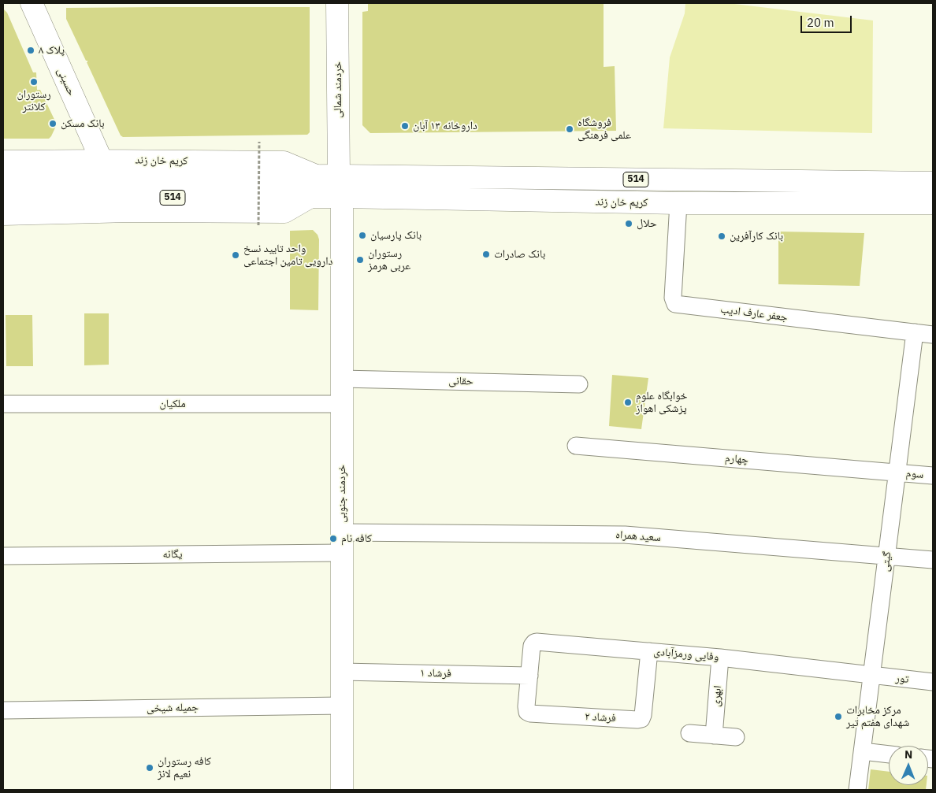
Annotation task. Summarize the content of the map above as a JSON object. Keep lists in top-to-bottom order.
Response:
{
  "streets": {
    "main road": [
      "حسینی",
      "خردمند شمالی",
      "کریم خان زند",
      "514",
      "خردمند جنوبی"
    ],
    "street": [
      "جعفر عارف ادیب",
      "حقانی",
      "ملکیان",
      "چهارم",
      "سوم",
      "سعید همراه",
      "یگانه",
      "گیتی",
      "وفایی ورمزآبادی",
      "فرشاد ۱",
      "تور",
      "ابهری",
      "جمیله شیخی",
      "فرشاد ۲"
    ]
  },
  "crossings": [
    ["حسینی", "کریم خان زند"],
    ["خردمند شمالی", "کریم خان زند"],
    ["کریم خان زند", "جعفر عارف ادیب"],
    ["کریم خان زند", "خردمند جنوبی"],
    ["جعفر عارف ادیب", "گیتی"],
    ["حقانی", "خردمند جنوبی"],
    ["ملکیان", "خردمند جنوبی"],
    ["چهارم", "سوم"],
    ["چهارم", "گیتی"],
    ["سوم", "گیتی"],
    ["خردمند جنوبی", "سعید همراه"],
    ["خردمند جنوبی", "یگانه"],
    ["خردمند جنوبی", "فرشاد ۱"],
    ["خردمند جنوبی", "جمیله شیخی"],
    ["سعید همراه", "گیتی"],
    ["گیتی", "وفایی ورمزآبادی"],
    ["گیتی", "تور"],
    ["وفایی ورمزآبادی", "فرشاد ۱"],
    ["وفایی ورمزآبادی", "تور"],
    ["وفایی ورمزآبادی", "ابهری"],
    ["وفایی ورمزآبادی", "فرشاد ۲"],
    ["فرشاد ۱", "فرشاد ۲"]
  ],
  "places": [
    "پلاک ۸",
    "رستوران کلانتر",
    "بانک مسکن",
    "داروخانه ۱۳ آبان",
    "فروشگاه علمی فرهنگی",
    "حلال",
    "بانک پارسیان",
    "بانک کارآفرین",
    "بانک صادرات",
    "واحد تایید نسخ دارویی تامین اجتماعی",
    "رستوران عربی هرمز",
    "خوابگاه علوم پزشکی اهواز",
    "کافه نام",
    "مرکز مخابرات شهدای هفتم تیر",
    "کافه رستوران نعیم لانژ"
  ],
  "scale_bar": "20 m",
  "north": "top"
}
